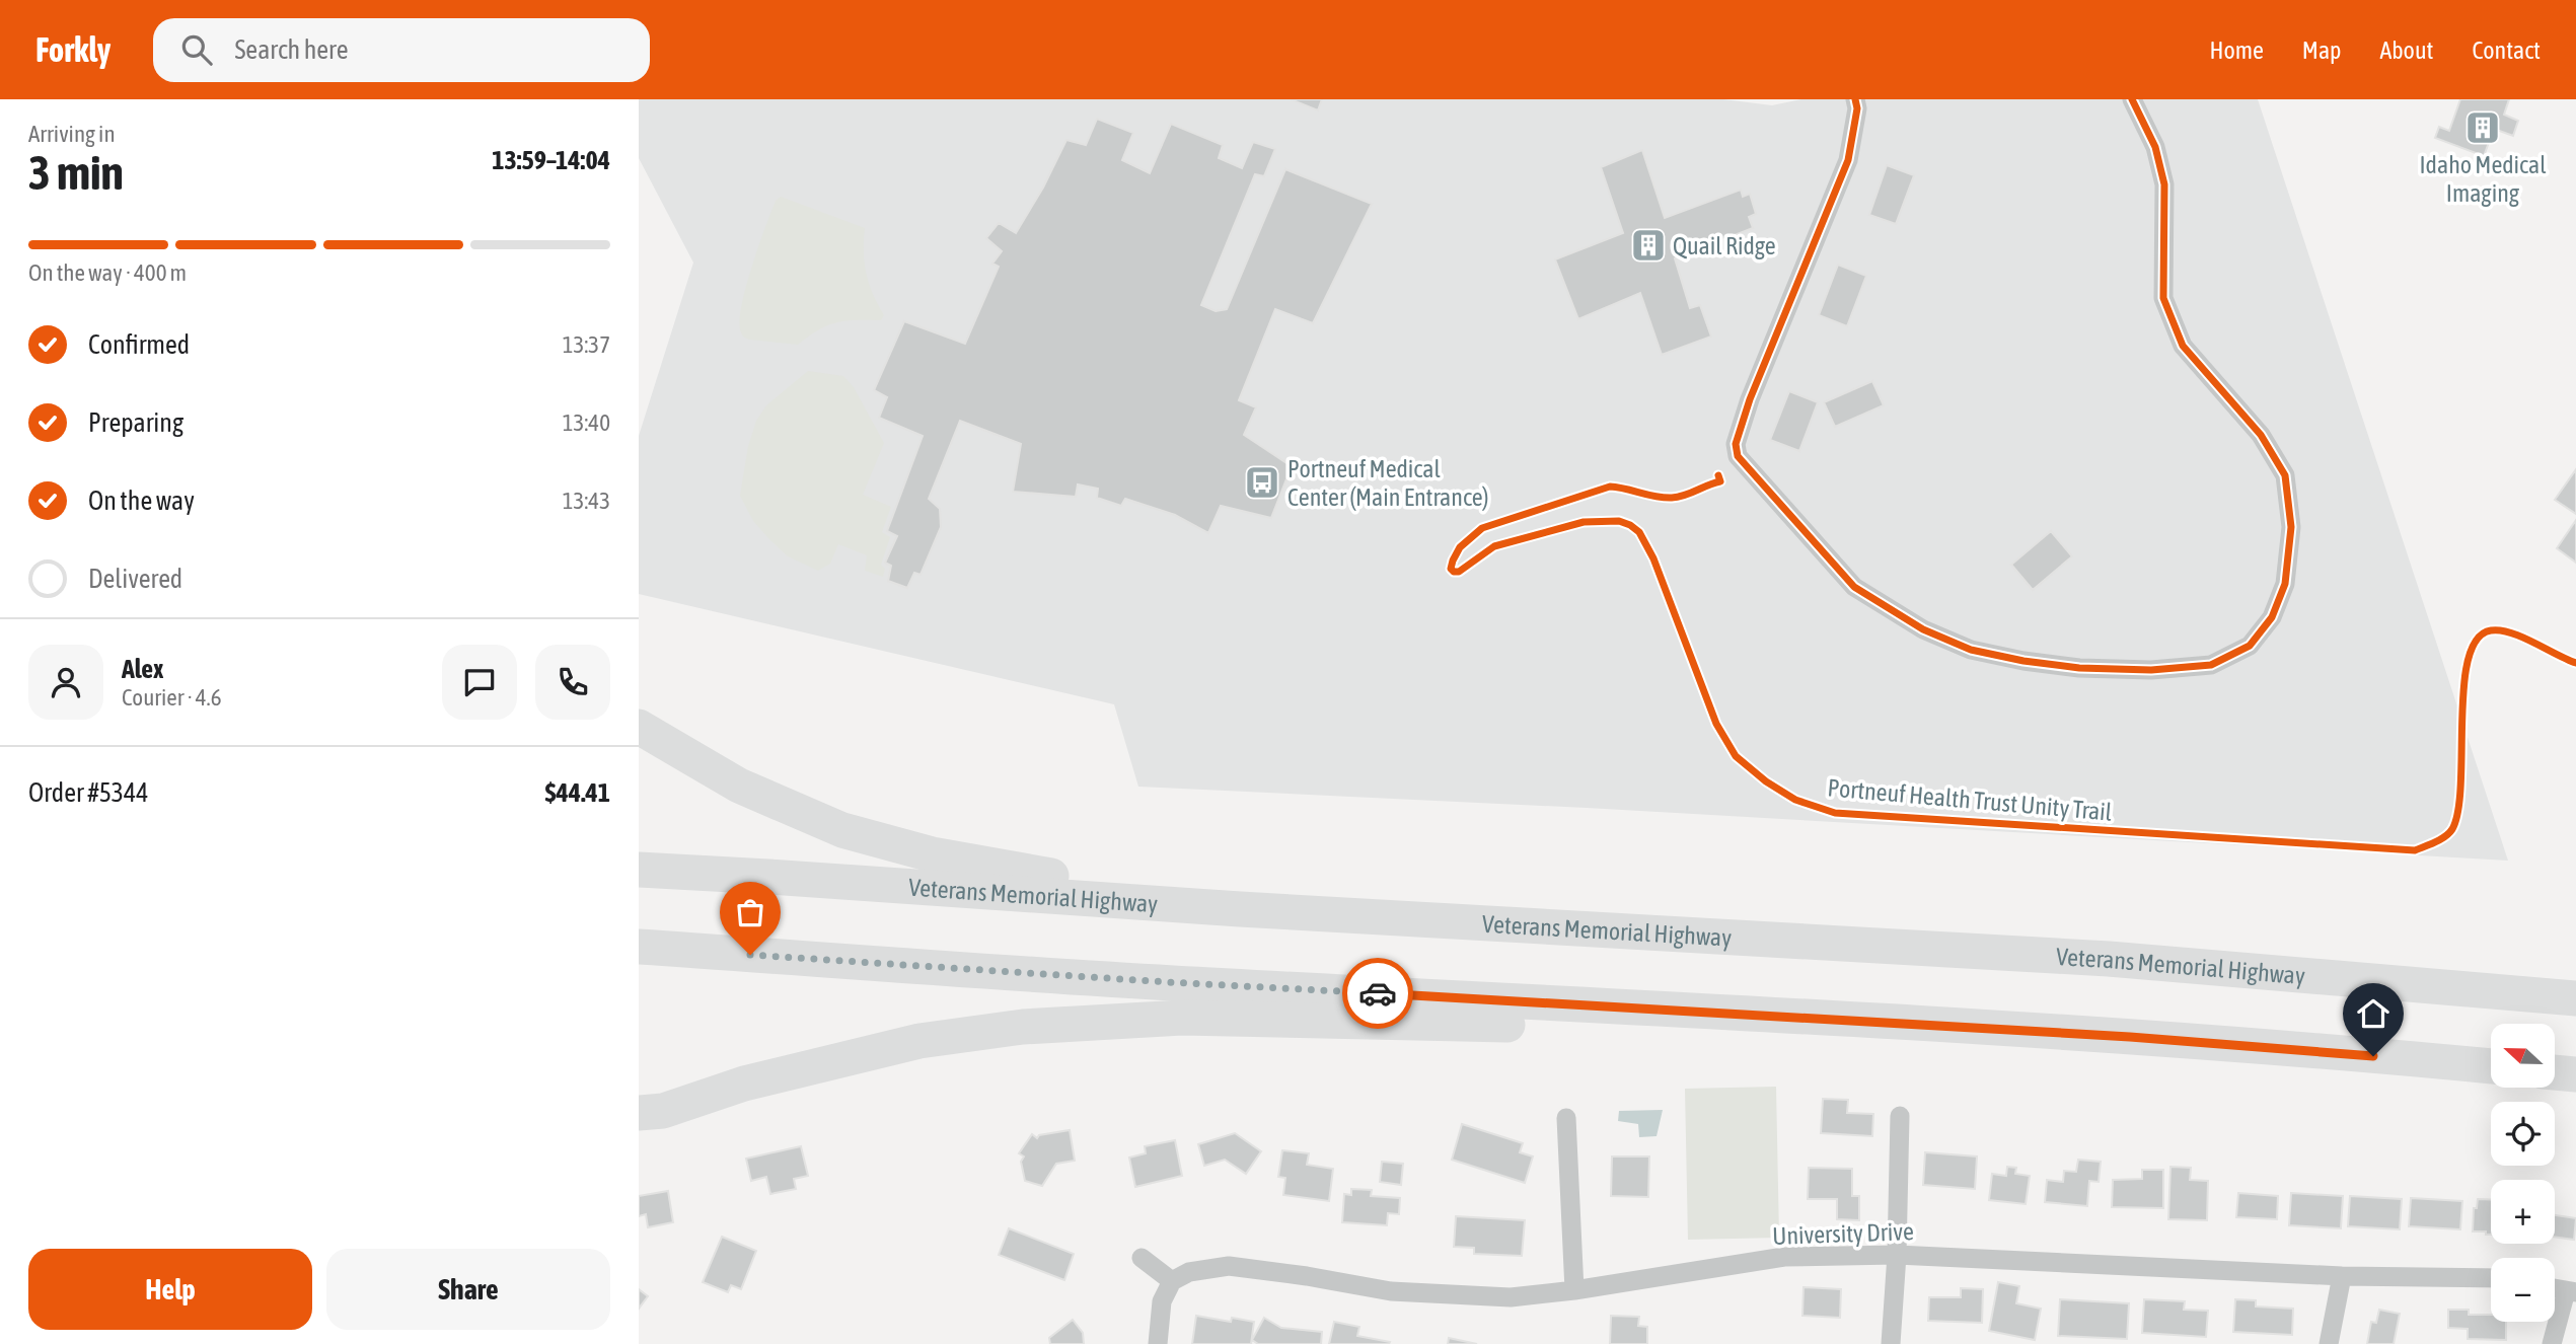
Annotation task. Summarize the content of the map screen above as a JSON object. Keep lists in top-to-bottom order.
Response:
{
  "streets": {
    "highway": ["Veterans Memorial Highway"],
    "street": ["University Drive"],
    "cycle path": ["Portneuf Health Trust Unity Trail"]
  },
  "places": {
    "building": ["Idaho Medical Imaging", "Quail Ridge"],
    "bus stop": ["Portneuf Medical Center (Main Entrance)"]
  },
  "north": "left",
  "page": {
    "header": "Forkly",
    "search": "Search here",
    "nav": [
      "Home",
      "Map",
      "About",
      "Contact"
    ],
    "heading": ["3 min", "Arriving in", "13:59–14:04"],
    "panel": [
      "Alex",
      "Courier · 4.6",
      "Order #5344",
      "$44.41"
    ],
    "bar": "On the way · 400 m",
    "list": [
      ["Confirmed", "13:37"],
      ["Preparing", "13:40"],
      ["On the way", "13:43"],
      "Delivered"
    ],
    "map_buttons": ["+", "−"],
    "buttons": ["Help", "Share"]
  }
}
